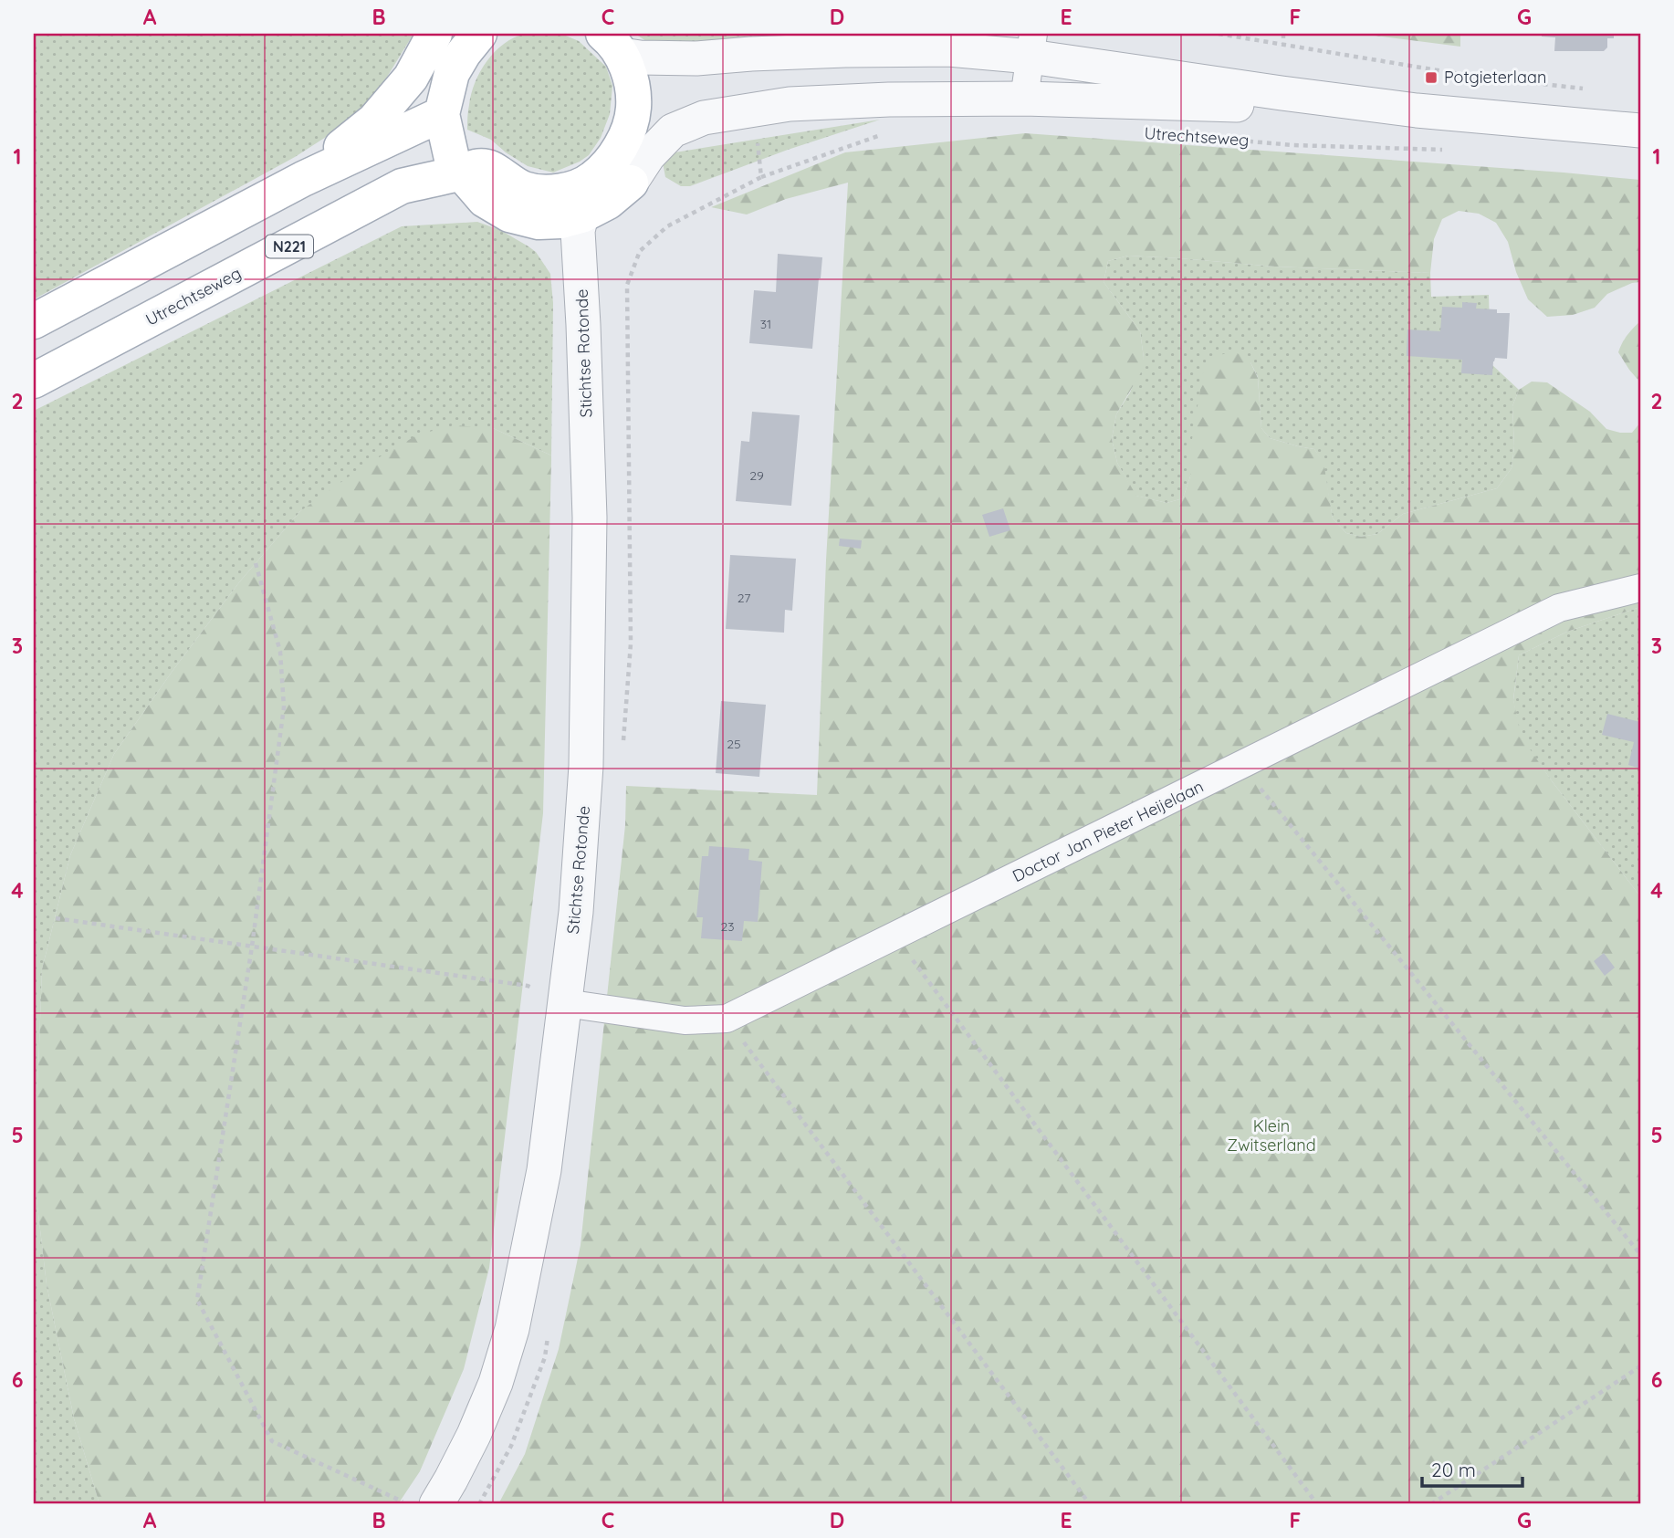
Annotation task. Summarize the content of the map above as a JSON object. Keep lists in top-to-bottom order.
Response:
{
  "streets": {
    "main road": ["Utrechtseweg", "N221"],
    "street": ["Stichtse Rotonde", "Doctor Jan Pieter Heijelaan"]
  },
  "crossings": [
    ["Utrechtseweg", "N221"],
    ["N221", "Stichtse Rotonde"],
    ["Stichtse Rotonde", "Doctor Jan Pieter Heijelaan"]
  ],
  "parks": ["Klein Zwitserland"],
  "places": {
    "transit": ["Potgieterlaan"]
  },
  "house_numbers": [
    "31",
    "29",
    "27",
    "25",
    "23"
  ],
  "scale_bar": "20 m",
  "grid": {
    "columns": [
      "A",
      "B",
      "C",
      "D",
      "E",
      "F",
      "G"
    ],
    "rows": [
      "1",
      "2",
      "3",
      "4",
      "5",
      "6"
    ]
  }
}
